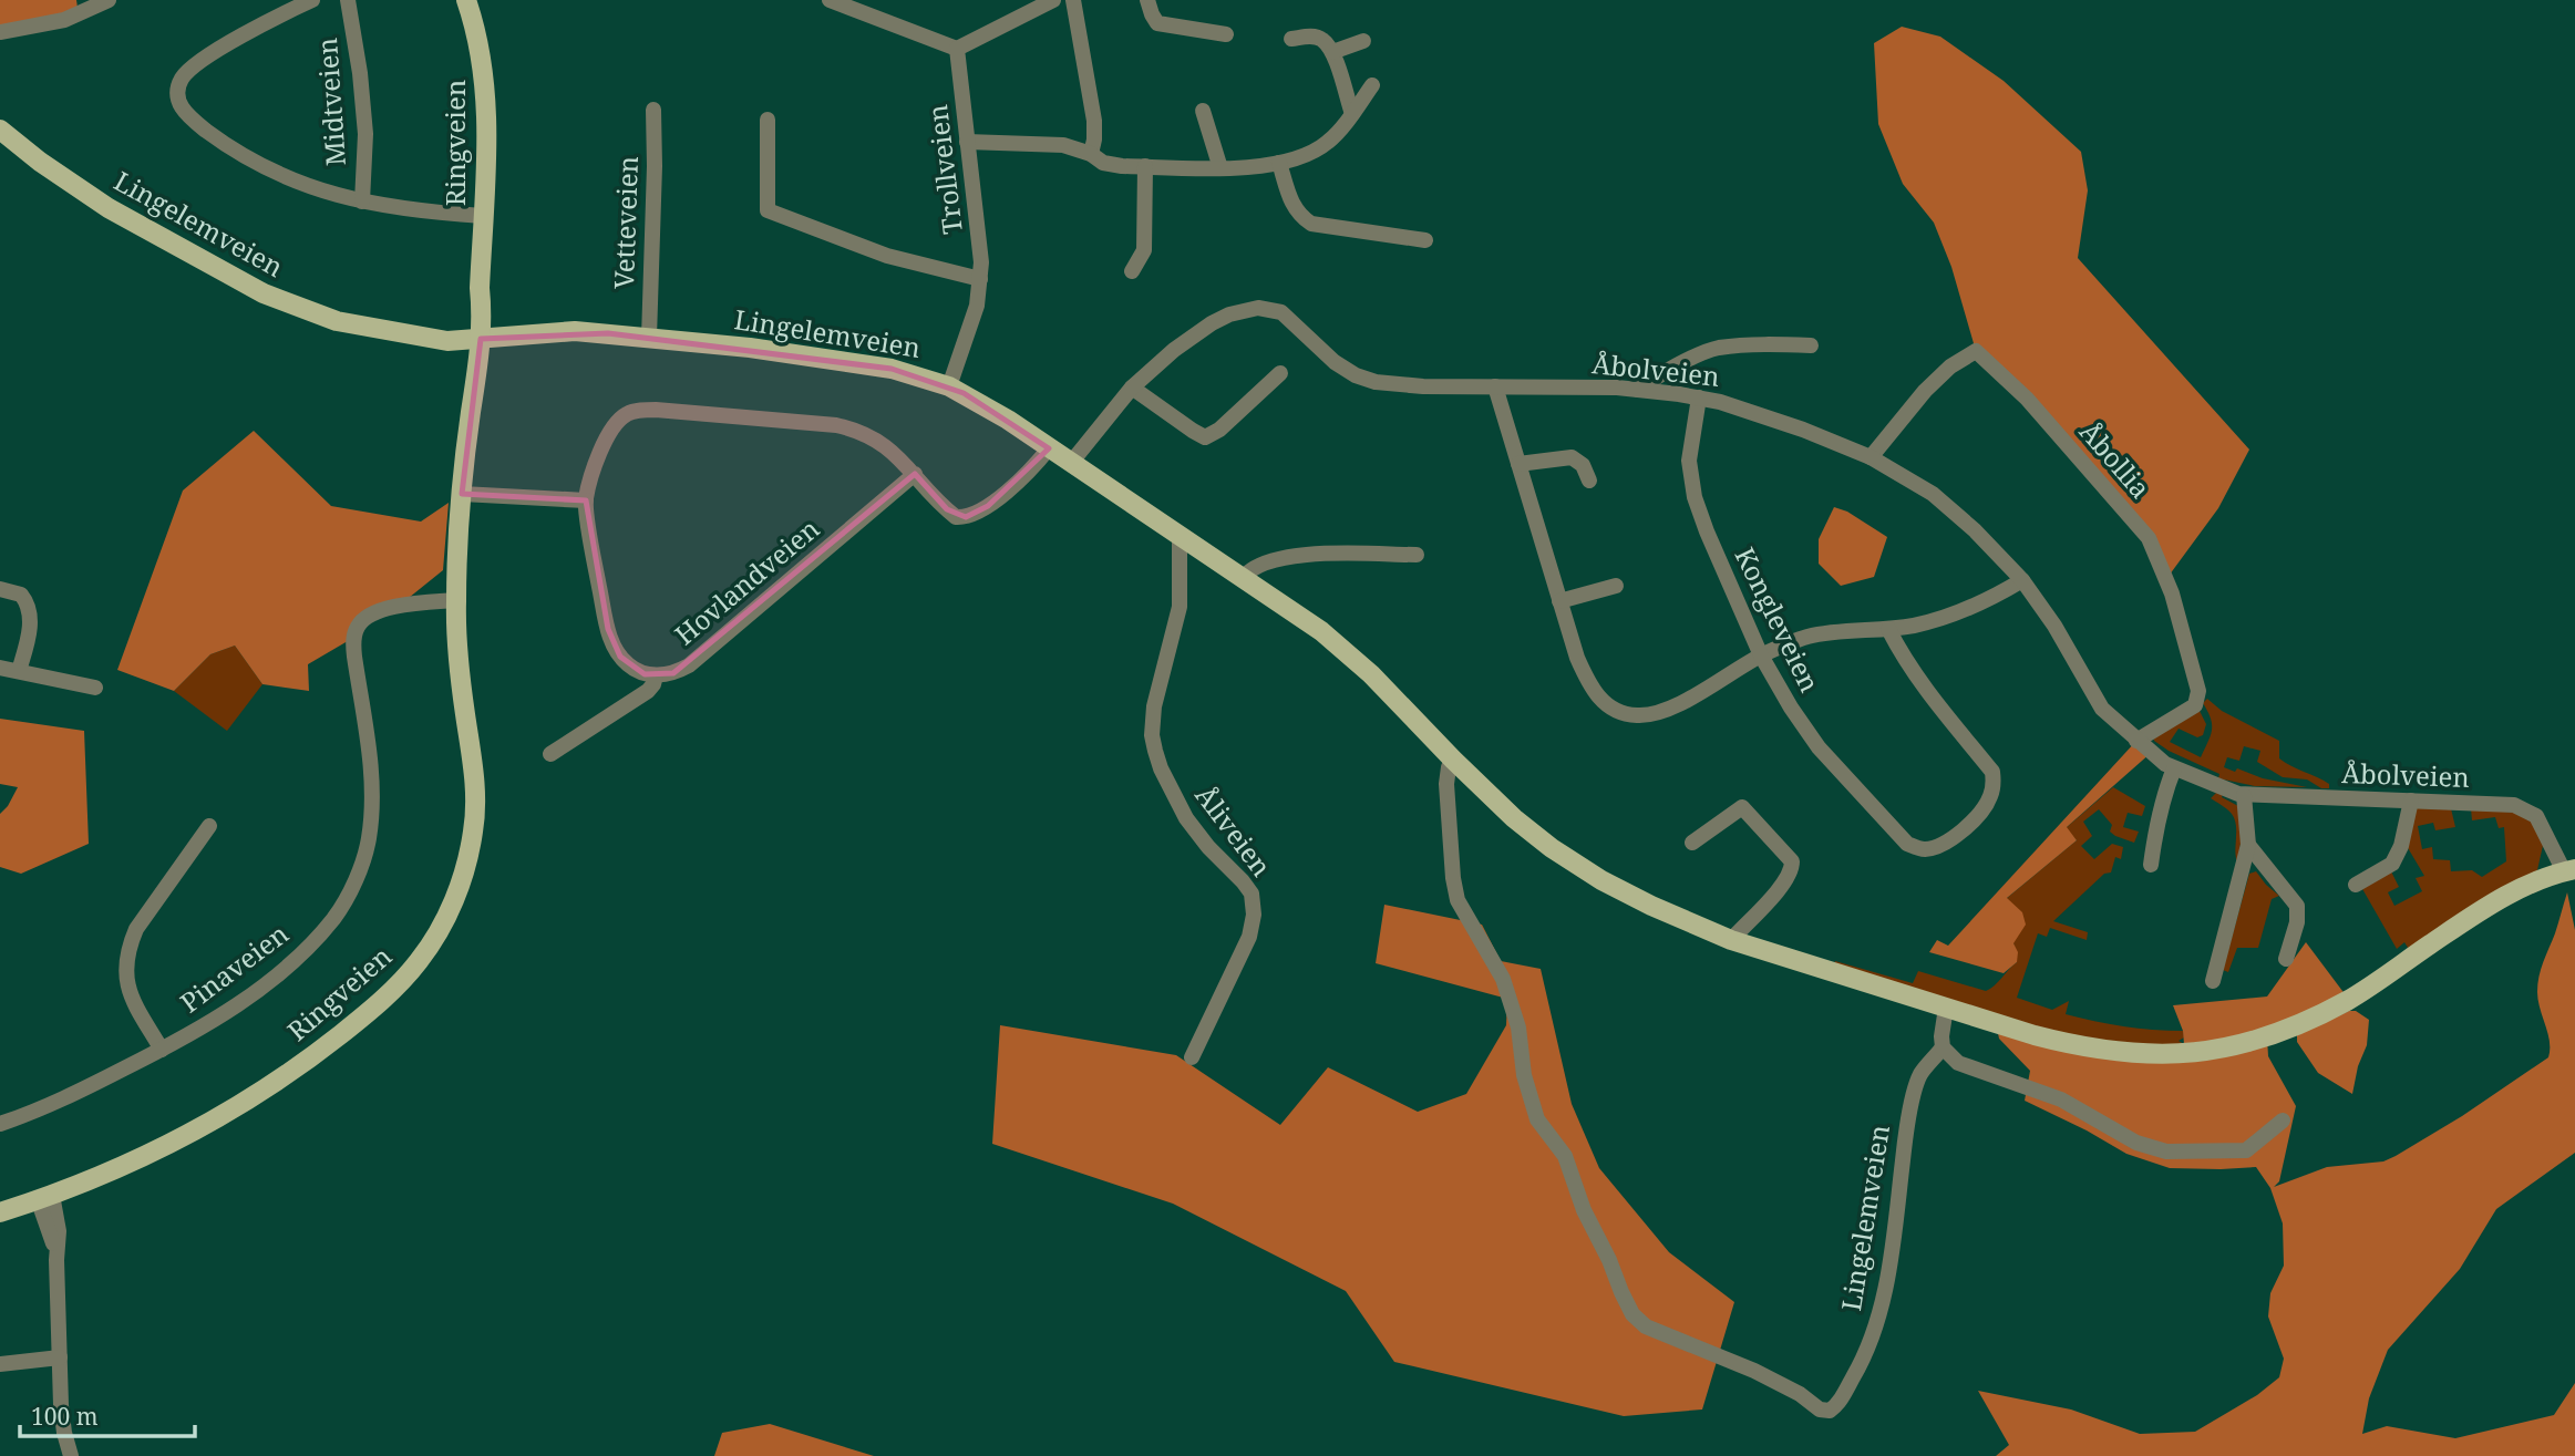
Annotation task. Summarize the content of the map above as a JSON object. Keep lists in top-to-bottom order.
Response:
{
  "streets": {
    "main road": ["Ringveien", "Lingelemveien"],
    "street": [
      "Midtveien",
      "Trollveien",
      "Vetteveien",
      "Åbolveien",
      "Åbollia",
      "Hovlandveien",
      "Kongleveien",
      "Åliveien",
      "Pinaveien"
    ]
  },
  "crossings": [
    ["Ringveien", "Lingelemveien"],
    ["Ringveien", "Pinaveien"],
    ["Trollveien", "Lingelemveien"],
    ["Vetteveien", "Lingelemveien"],
    ["Lingelemveien", "Åbolveien"],
    ["Lingelemveien", "Åliveien"],
    ["Åbolveien", "Åbollia"],
    ["Åbolveien", "Kongleveien"]
  ],
  "scale_bar": "100 m"
}
